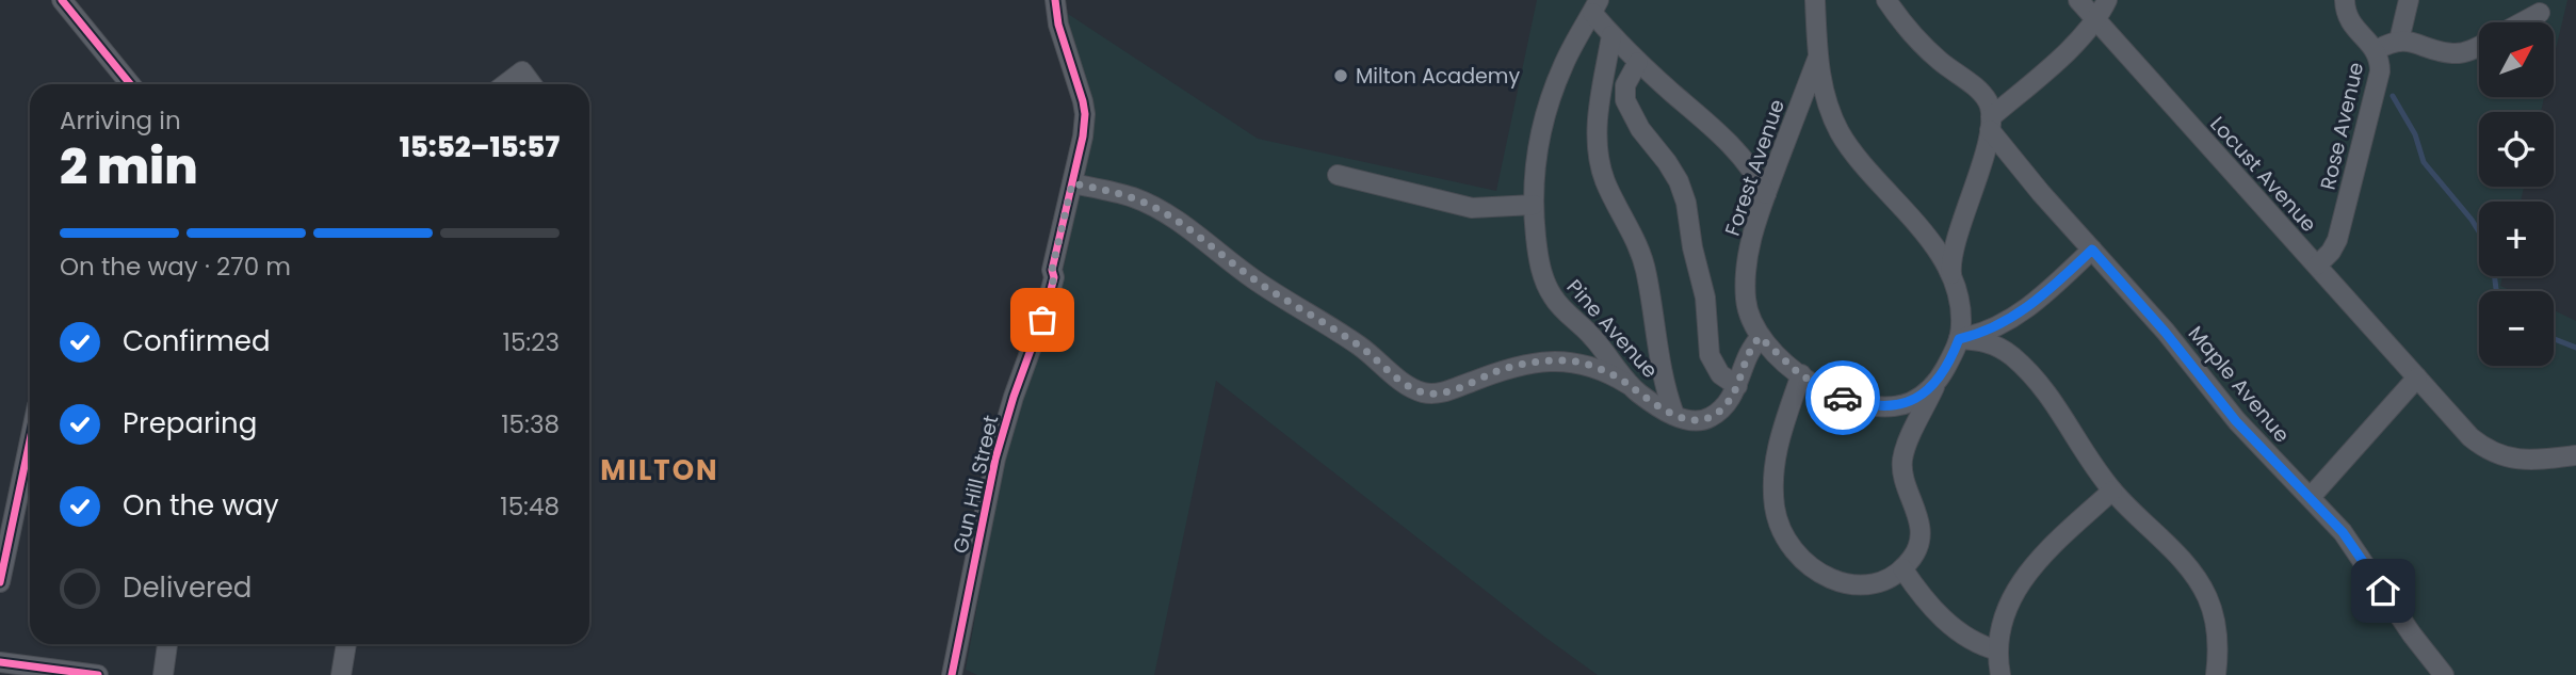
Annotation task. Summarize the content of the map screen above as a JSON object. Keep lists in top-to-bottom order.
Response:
{
  "streets": {
    "street": [
      "Rose Avenue",
      "Forest Avenue",
      "Locust Avenue",
      "Pine Avenue",
      "Maple Avenue",
      "Gun Hill Street"
    ]
  },
  "crossings": [
    ["Rose Avenue", "Locust Avenue"],
    ["Forest Avenue", "Pine Avenue"]
  ],
  "districts": ["MILTON"],
  "places": ["Milton Academy"],
  "north": "top right",
  "page": {
    "map_buttons": ["+", "−"],
    "heading": ["2 min", "Arriving in", "15:52–15:57"],
    "bar": "On the way · 270 m",
    "list": [
      ["Confirmed", "15:23"],
      ["Preparing", "15:38"],
      ["On the way", "15:48"],
      "Delivered"
    ]
  }
}
